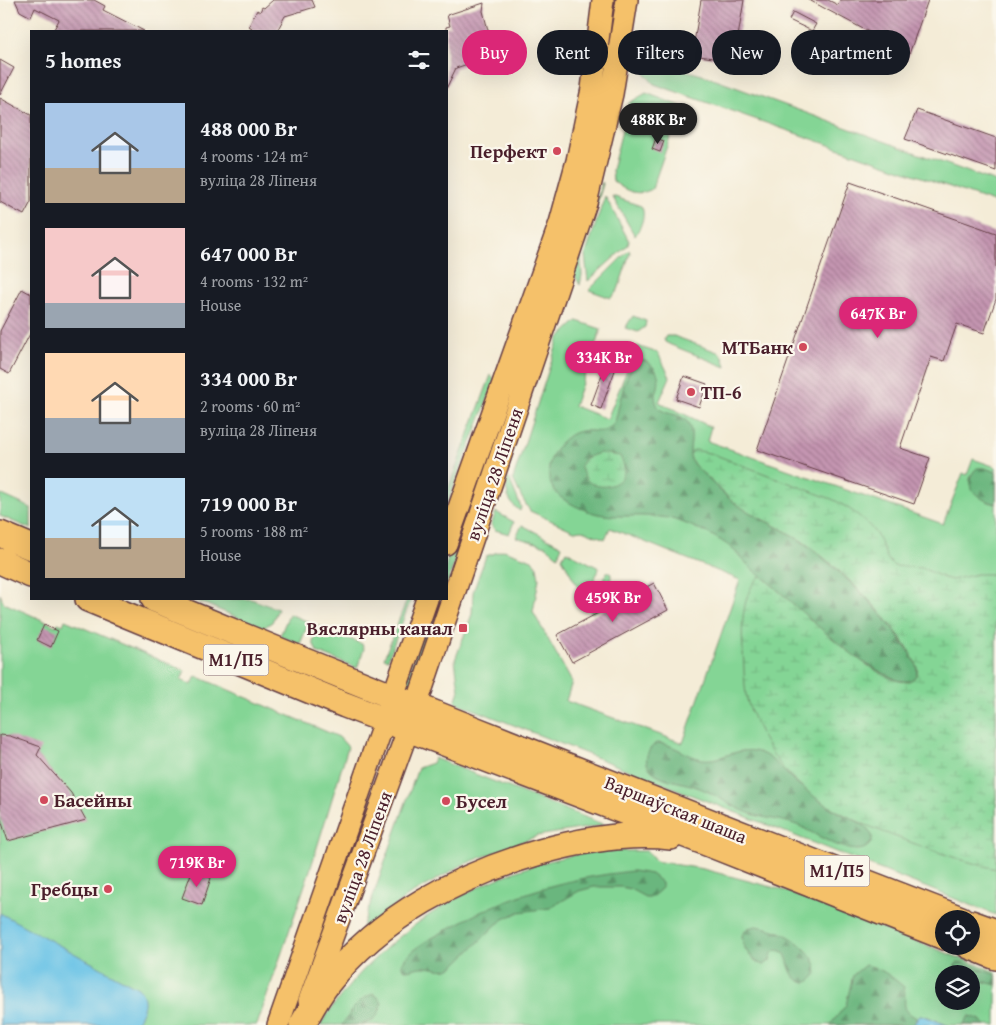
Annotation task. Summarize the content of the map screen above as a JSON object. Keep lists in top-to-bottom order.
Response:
{
  "streets": {
    "highway": ["М1/П5", "Варшаўская шаша"],
    "main road": ["вуліца 28 Ліпеня"]
  },
  "crossings": [
    ["вуліца 28 Ліпеня", "М1/П5"],
    ["вуліца 28 Ліпеня", "Варшаўская шаша"],
    ["М1/П5", "Варшаўская шаша"]
  ],
  "places": {
    "other": [
      "Перфект",
      "МТБанк",
      "ТП-6",
      "Басейны",
      "Бусел",
      "Гребцы"
    ],
    "transit": ["Вяслярны канал"]
  },
  "page": {
    "chip": [
      "Buy",
      "Rent",
      "Filters",
      "New",
      "Apartment"
    ],
    "heading": "5 homes",
    "list": [
      {
        "name": "488 000 Br",
        "note": "4 rooms · 124 m² · вуліца 28 Ліпеня"
      },
      {
        "name": "647 000 Br",
        "note": "4 rooms · 132 m² · House"
      },
      {
        "name": "334 000 Br",
        "note": "2 rooms · 60 m² · вуліца 28 Ліпеня"
      },
      {
        "name": "719 000 Br",
        "note": "5 rooms · 188 m² · House"
      }
    ],
    "price": [
      "488K Br",
      "647K Br",
      "334K Br",
      "459K Br",
      "719K Br"
    ]
  }
}
